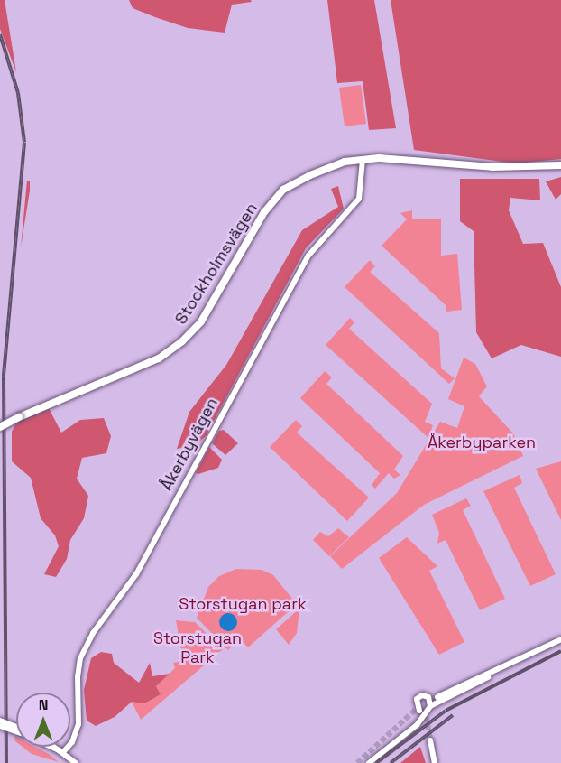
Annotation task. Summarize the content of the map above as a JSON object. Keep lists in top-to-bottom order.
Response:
{
  "streets": {
    "main road": ["Stockholmsvägen"],
    "street": ["Åkerbyvägen"]
  },
  "crossings": [
    ["Stockholmsvägen", "Åkerbyvägen"]
  ],
  "parks": ["Åkerbyparken", "Storstugan park", "Storstugan Park"],
  "north": "top"
}
